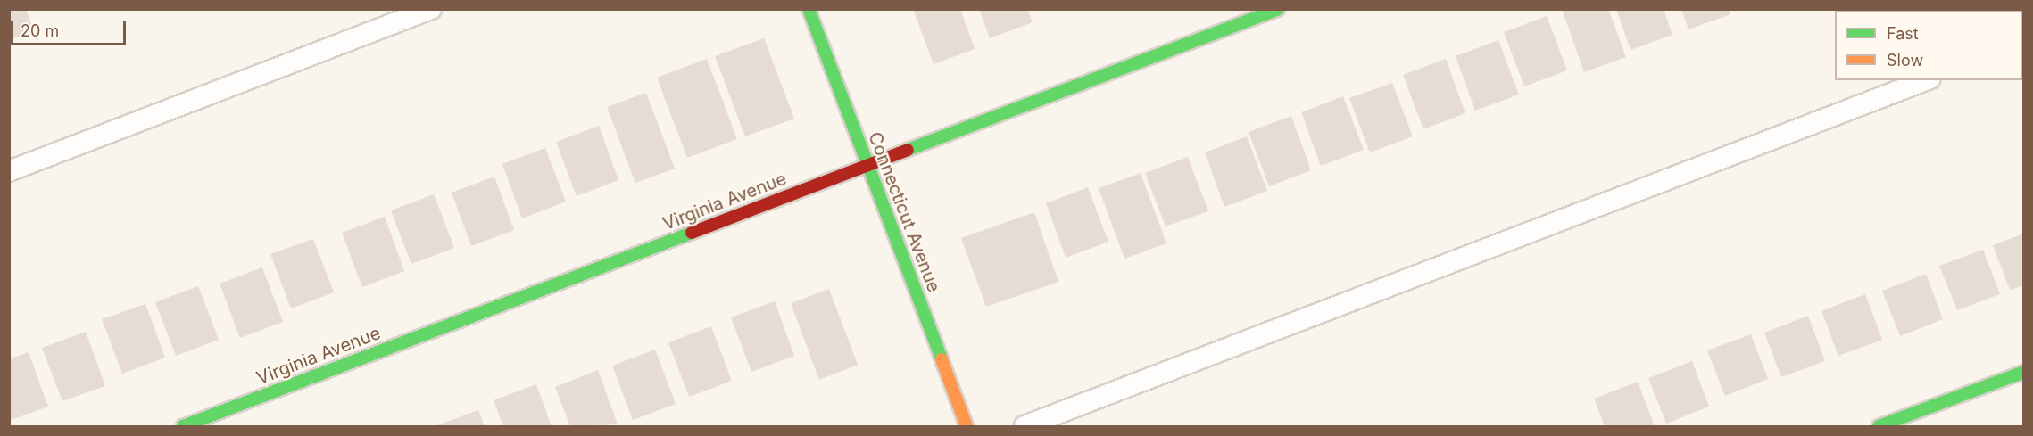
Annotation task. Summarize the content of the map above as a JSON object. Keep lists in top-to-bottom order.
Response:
{
  "streets": {
    "street": ["Virginia Avenue", "Connecticut Avenue"]
  },
  "crossings": [
    ["Virginia Avenue", "Connecticut Avenue"]
  ],
  "legend": ["Fast", "Slow"],
  "scale_bar": "20 m"
}
